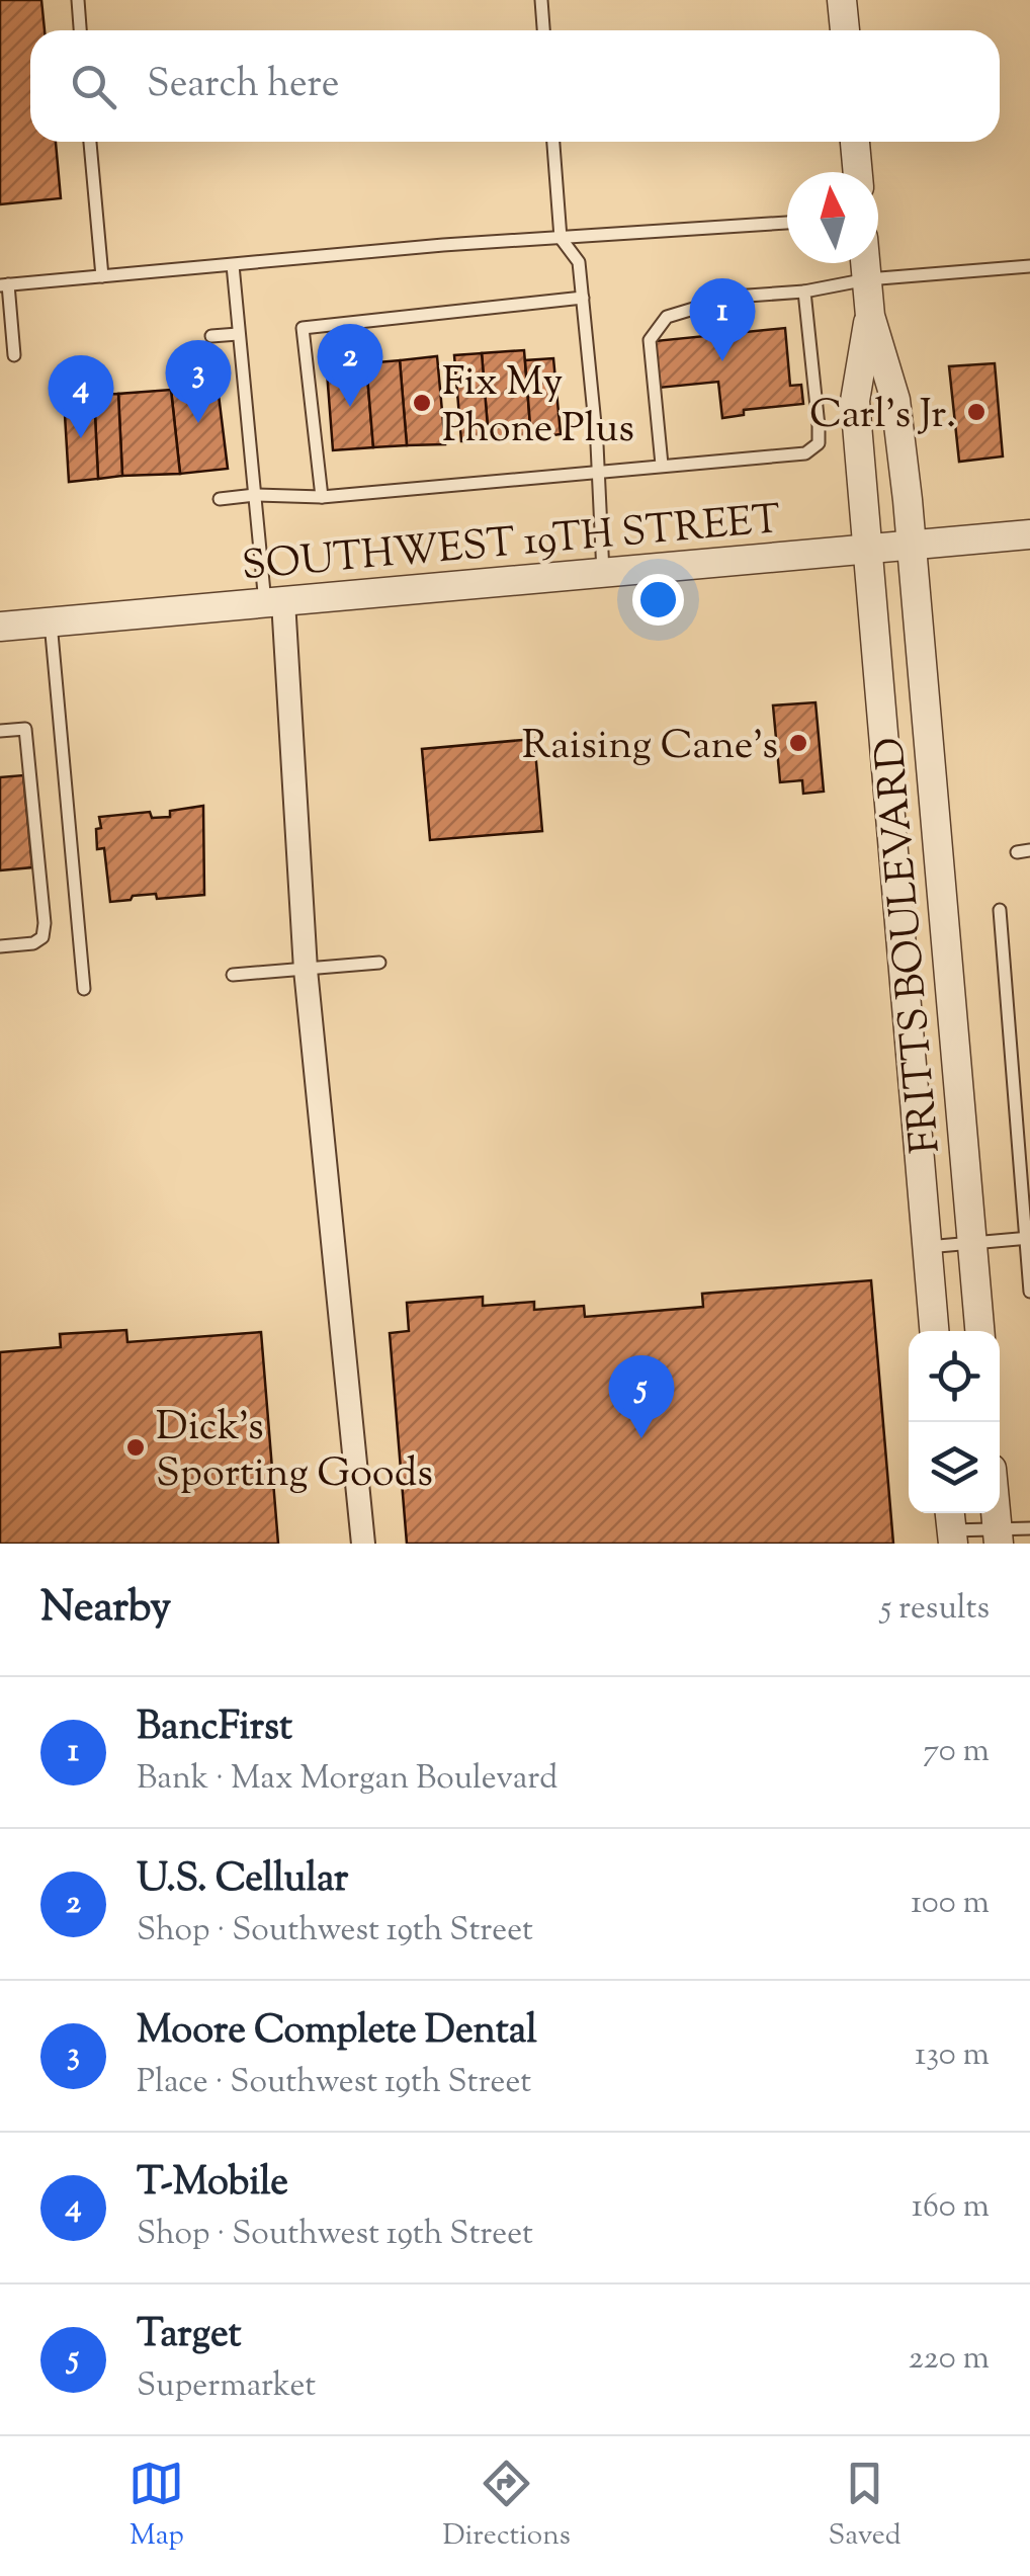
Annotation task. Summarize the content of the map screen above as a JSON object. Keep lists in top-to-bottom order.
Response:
{
  "streets": {
    "street": ["SOUTHWEST 19TH STREET", "FRITTS BOULEVARD"]
  },
  "crossings": [
    ["SOUTHWEST 19TH STREET", "FRITTS BOULEVARD"]
  ],
  "places": [
    "Fix My Phone Plus",
    "Carl's Jr.",
    "Raising Cane's",
    "Dick's Sporting Goods"
  ],
  "north": "top",
  "page": {
    "search": "Search here",
    "pins": [
      "1",
      "2",
      "3",
      "4",
      "5"
    ],
    "heading": ["Nearby", "5 results"],
    "list": [
      {
        "mark": "1",
        "name": "BancFirst",
        "note": "Bank · Max Morgan Boulevard",
        "value": "70 m"
      },
      {
        "mark": "2",
        "name": "U.S. Cellular",
        "note": "Shop · Southwest 19th Street",
        "value": "100 m"
      },
      {
        "mark": "3",
        "name": "Moore Complete Dental",
        "note": "Place · Southwest 19th Street",
        "value": "130 m"
      },
      {
        "mark": "4",
        "name": "T-Mobile",
        "note": "Shop · Southwest 19th Street",
        "value": "160 m"
      },
      {
        "mark": "5",
        "name": "Target",
        "note": "Supermarket",
        "value": "220 m"
      }
    ],
    "nav": ["Map", "Directions", "Saved"]
  }
}
